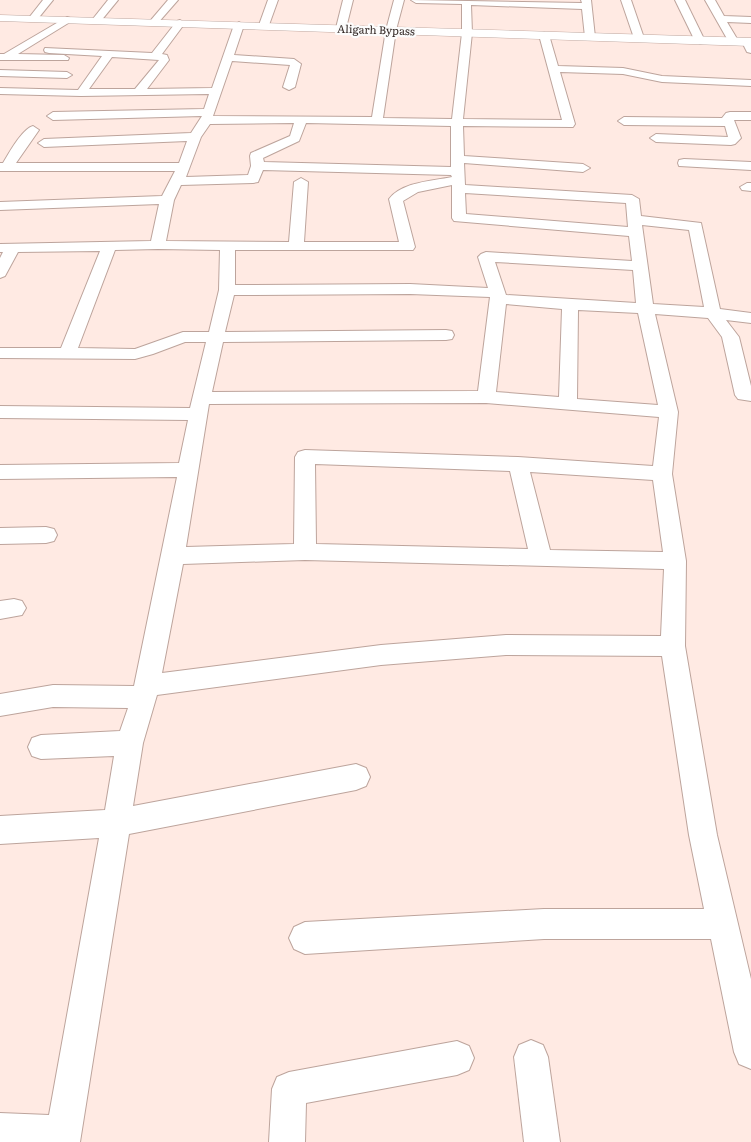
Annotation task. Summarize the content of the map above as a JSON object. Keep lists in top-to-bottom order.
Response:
{
  "streets": {
    "main road": ["Aligarh Bypass"]
  }
}
